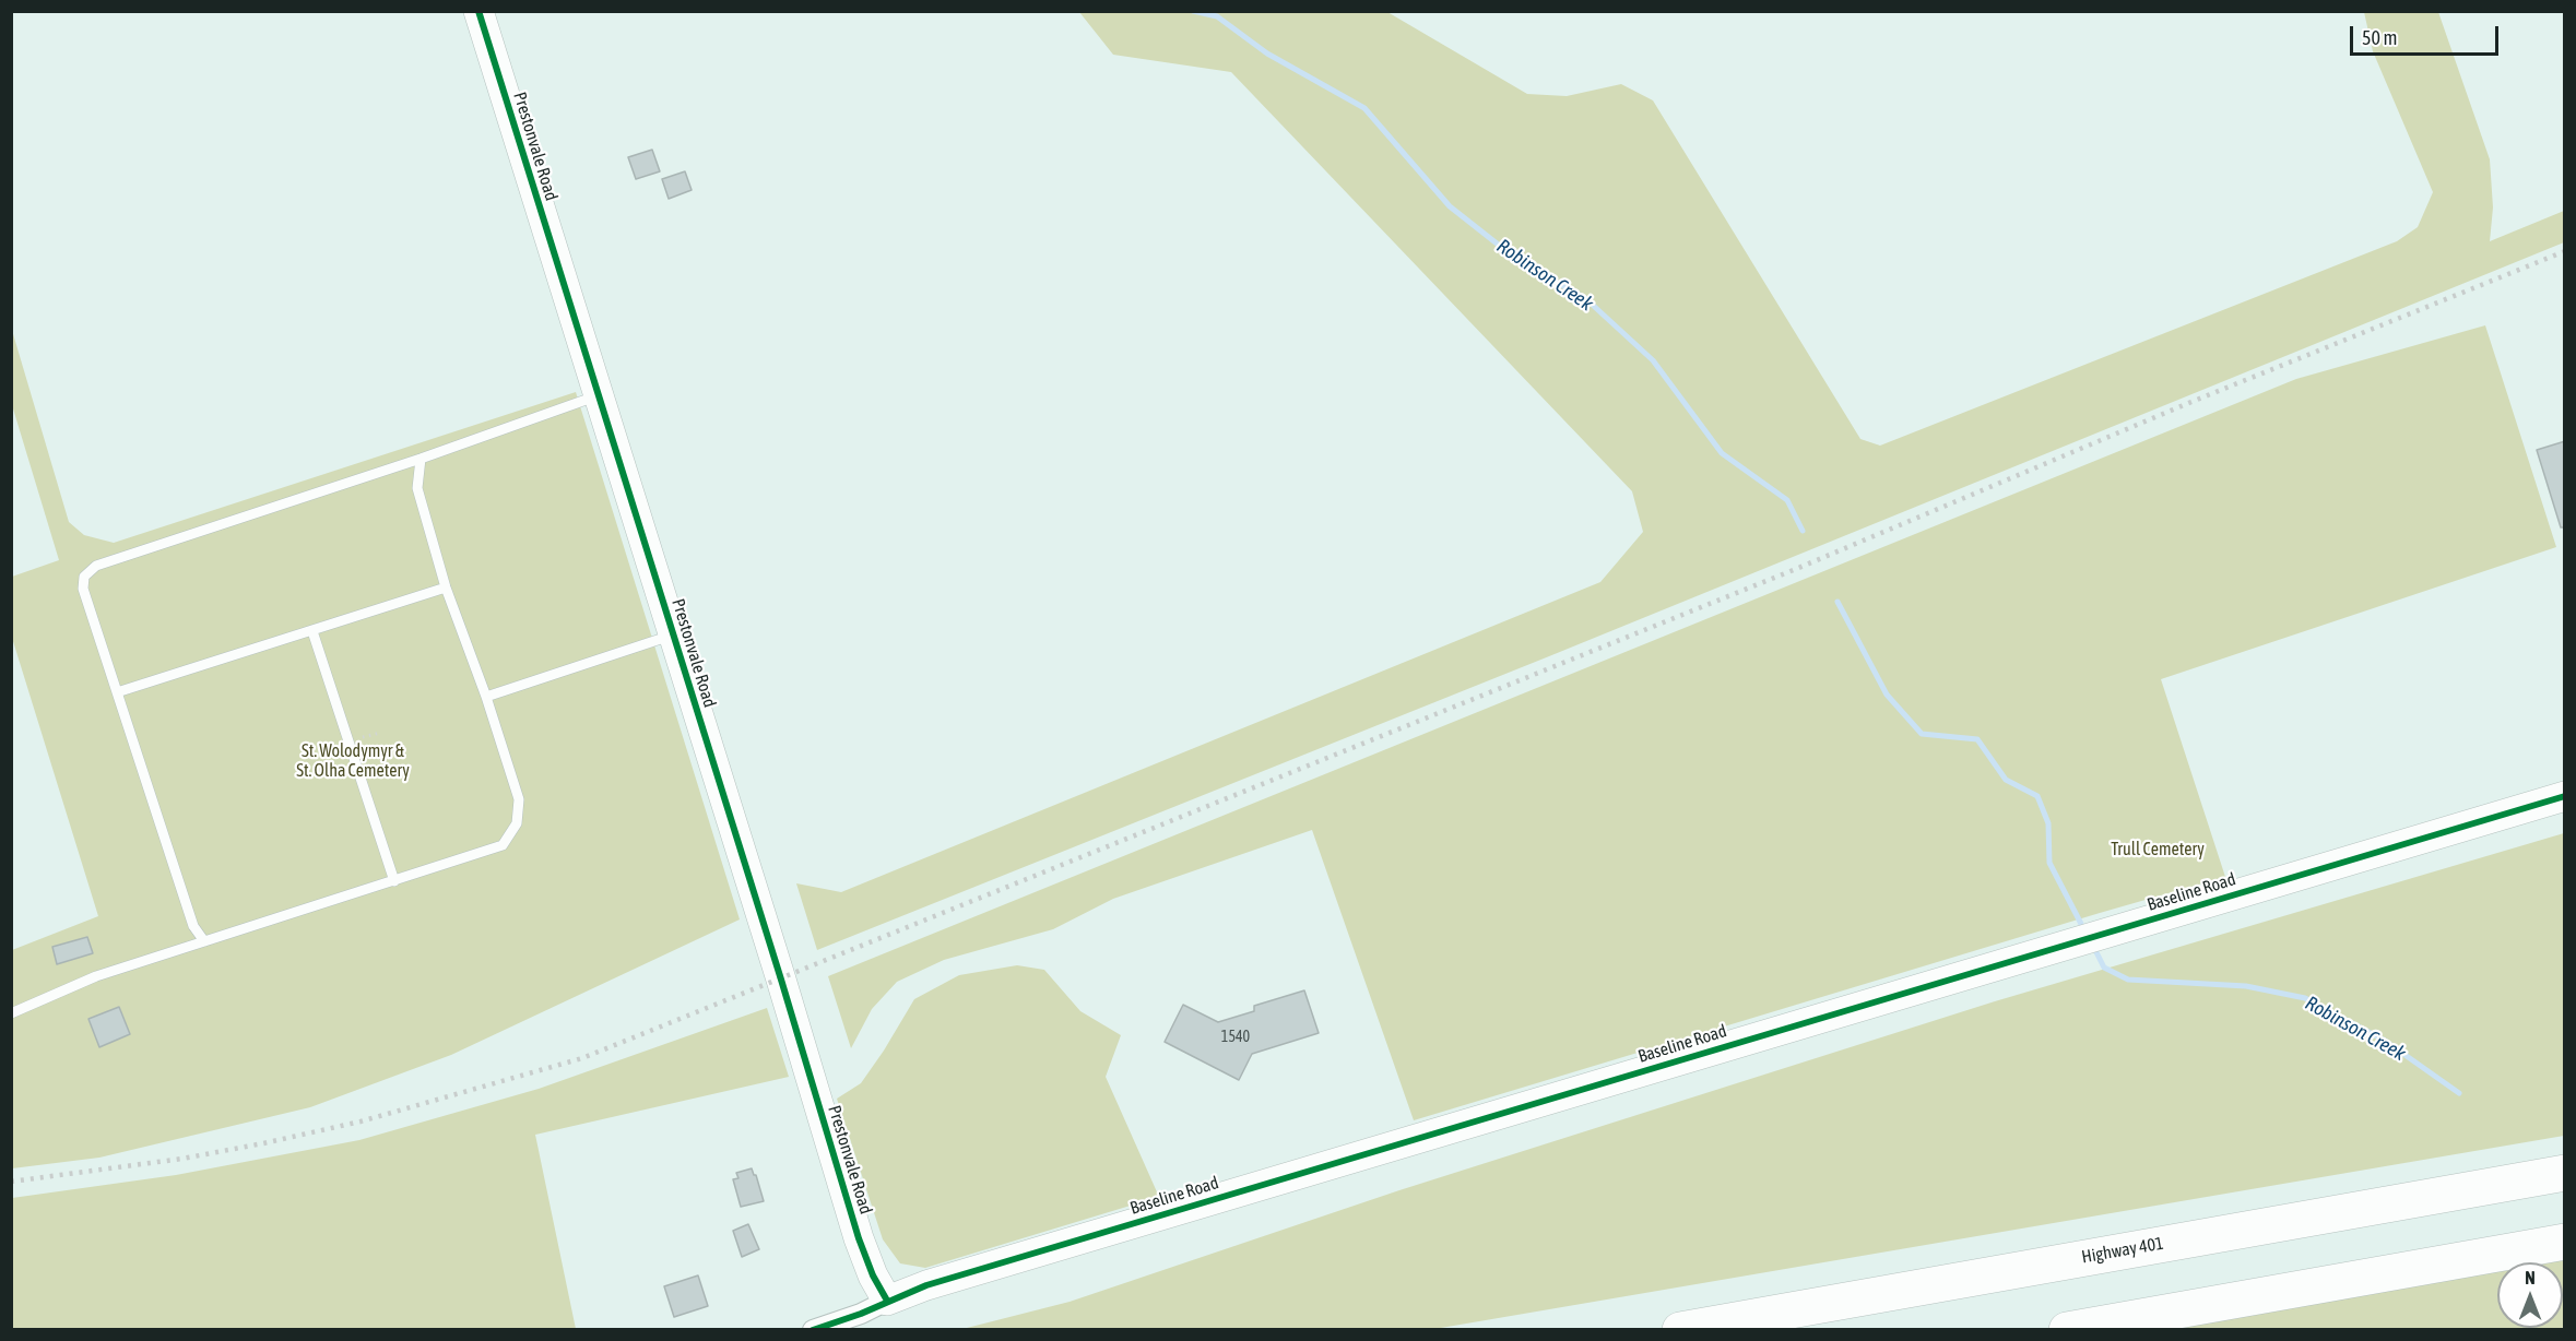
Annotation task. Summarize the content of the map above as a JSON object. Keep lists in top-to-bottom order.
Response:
{
  "streets": {
    "highway": ["Highway 401"],
    "street": ["Prestonvale Road", "Baseline Road"]
  },
  "crossings": [
    ["Prestonvale Road", "Baseline Road"]
  ],
  "water": ["Robinson Creek"],
  "parks": ["St. Wolodymyr & St. Olha Cemetery", "Trull Cemetery"],
  "house_numbers": ["1540"],
  "scale_bar": "50 m",
  "north": "top"
}
